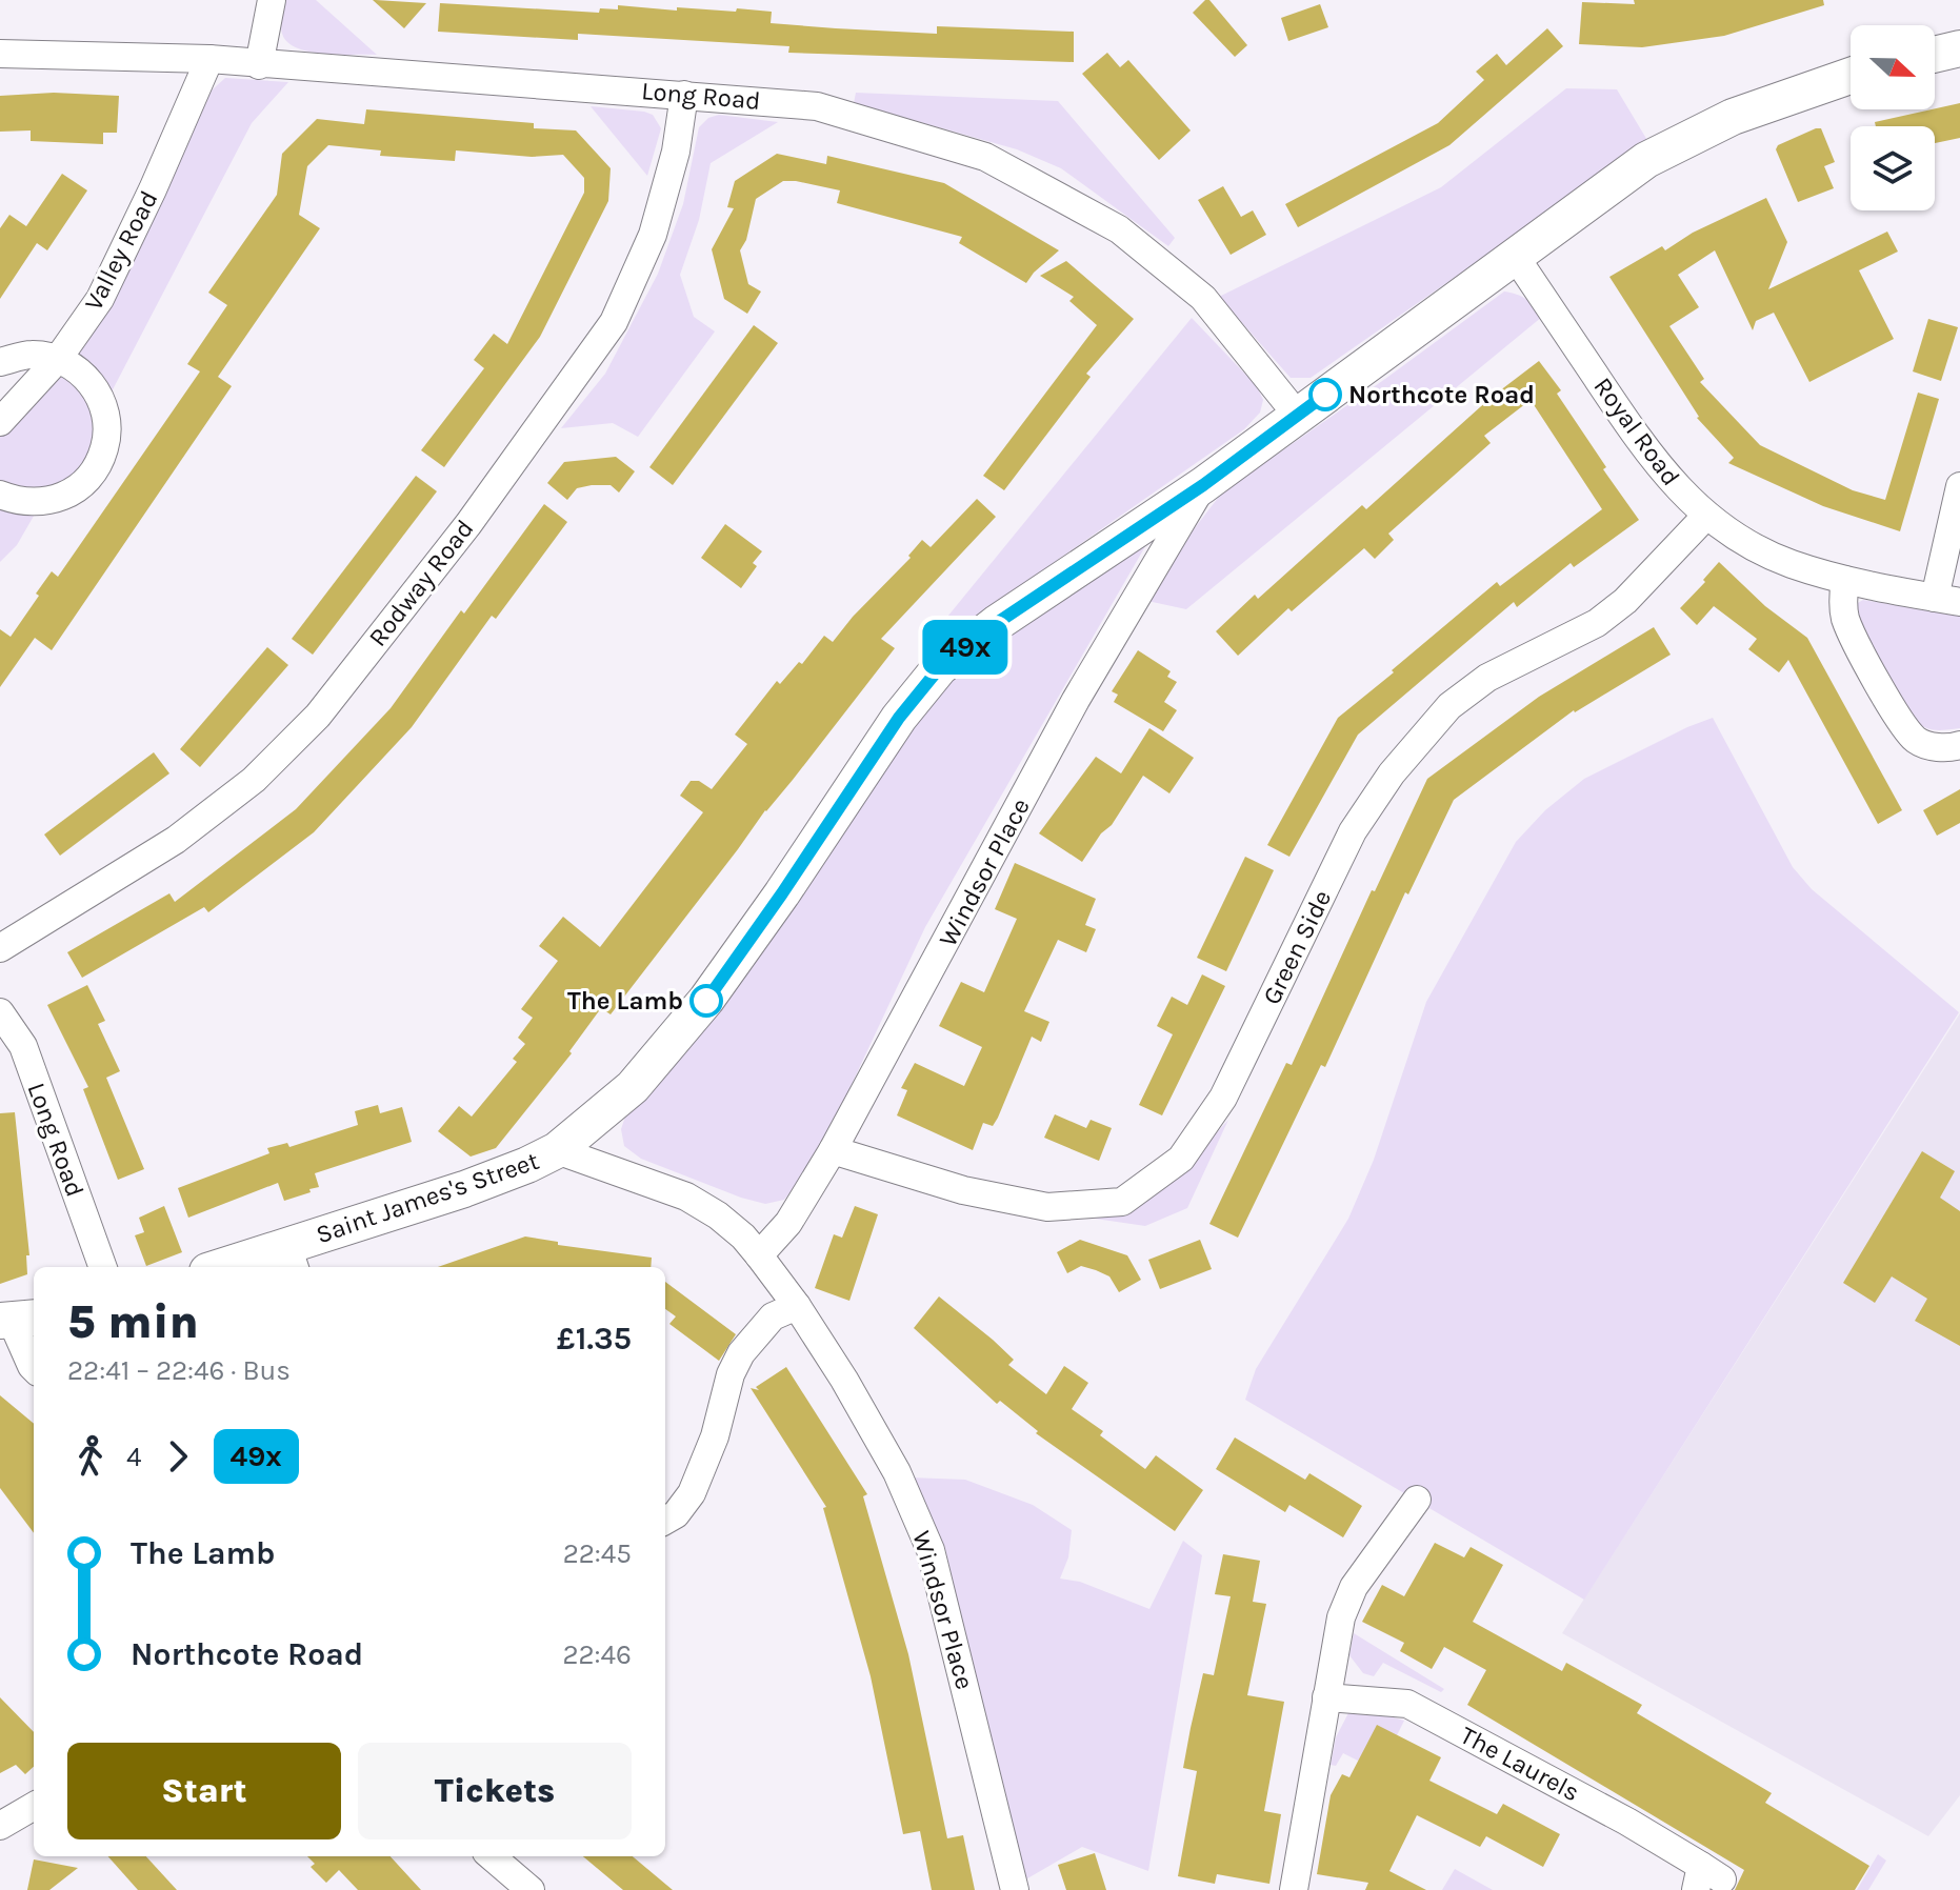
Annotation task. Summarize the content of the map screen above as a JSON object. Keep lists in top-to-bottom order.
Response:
{
  "streets": {
    "street": [
      "Long Road",
      "Valley Road",
      "Royal Road",
      "Rodway Road",
      "Windsor Place",
      "Green Side",
      "Saint James's Street",
      "The Laurels"
    ]
  },
  "crossings": [
    ["Long Road", "Valley Road"],
    ["Long Road", "Rodway Road"],
    ["Royal Road", "Green Side"],
    ["Windsor Place", "Green Side"],
    ["Windsor Place", "Saint James's Street"]
  ],
  "places": ["Northcote Road", "The Lamb"],
  "lines": ["bus line 49x"],
  "north": "right",
  "page": {
    "on_map": "49x",
    "heading": ["5 min", "22:41 – 22:46 · Bus", "£1.35"],
    "legs": ["4", "49x"],
    "list": [
      {
        "name": "The Lamb",
        "value": "22:45"
      },
      {
        "name": "Northcote Road",
        "value": "22:46"
      }
    ],
    "buttons": ["Start", "Tickets"]
  }
}
